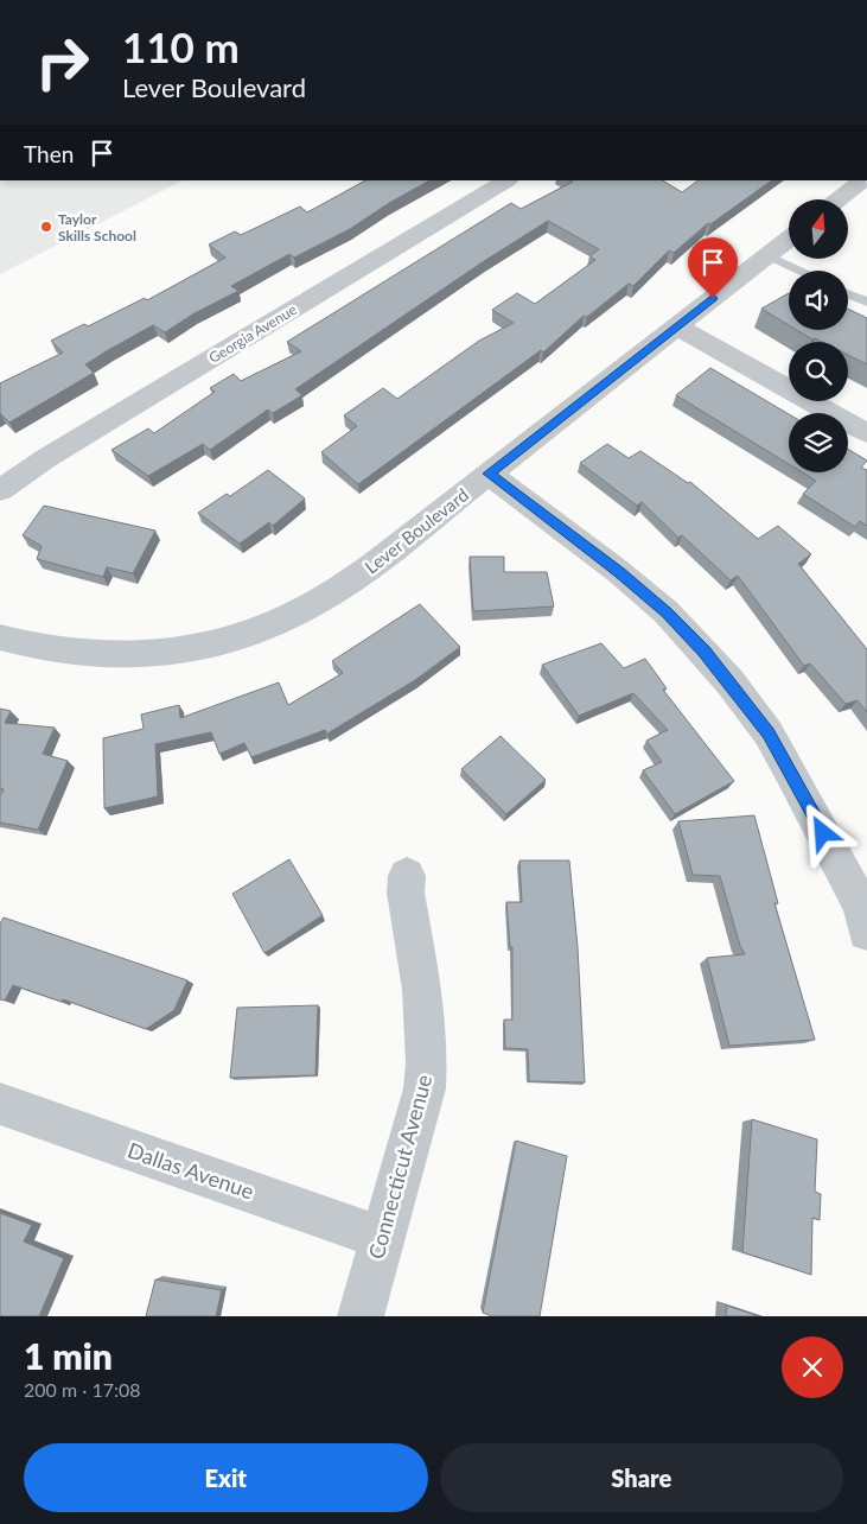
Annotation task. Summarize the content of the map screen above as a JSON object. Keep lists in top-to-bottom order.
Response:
{
  "streets": {
    "street": [
      "Georgia Avenue",
      "Lever Boulevard",
      "Connecticut Avenue",
      "Dallas Avenue"
    ]
  },
  "crossings": [
    ["Connecticut Avenue", "Dallas Avenue"]
  ],
  "places": ["Taylor Skills School"],
  "north": "top",
  "page": {
    "turn": ["110 m", "Lever Boulevard"],
    "then": "Then",
    "heading": ["1 min", "200 m · 17:08"],
    "buttons": ["Exit", "Share"]
  }
}
